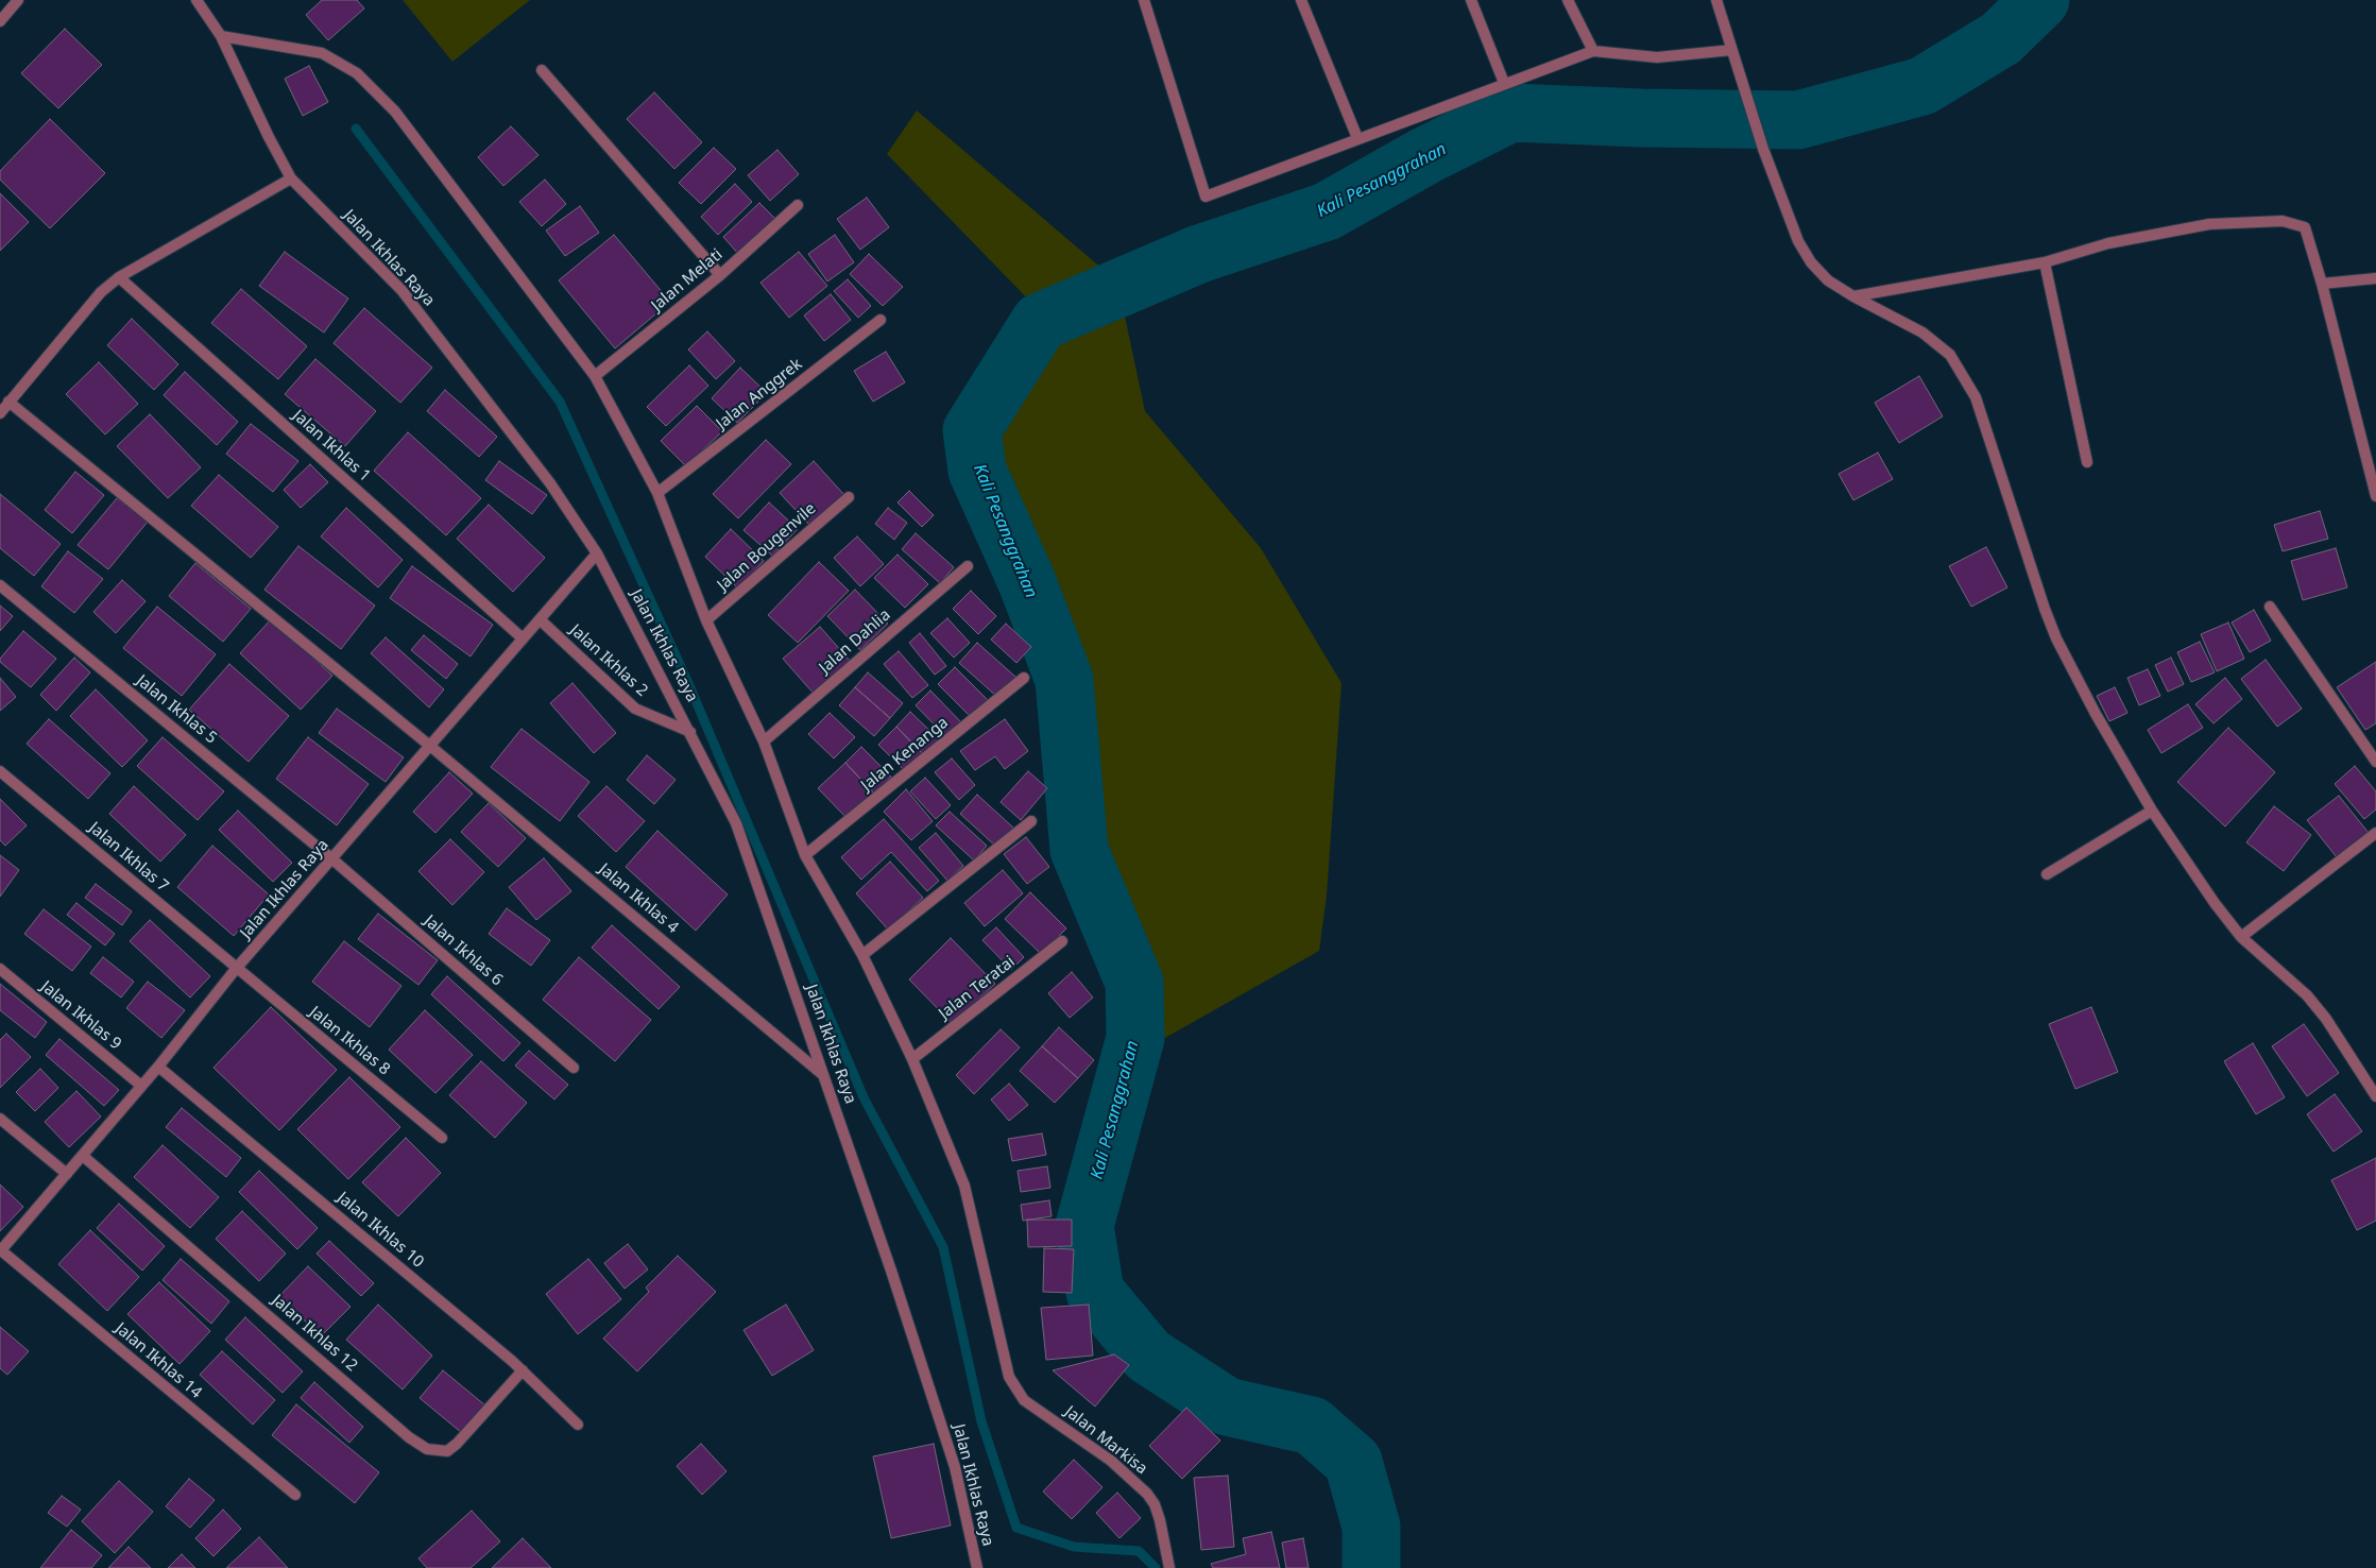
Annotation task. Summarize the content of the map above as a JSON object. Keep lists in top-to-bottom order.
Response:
{
  "streets": {
    "street": [
      "Jalan Ikhlas Raya",
      "Jalan Melati",
      "Jalan Anggrek",
      "Jalan Ikhlas 1",
      "Jalan Bougenvile",
      "Jalan Dahlia",
      "Jalan Ikhlas 2",
      "Jalan Ikhlas 5",
      "Jalan Kenanga",
      "Jalan Ikhlas 7",
      "Jalan Ikhlas 4",
      "Jalan Ikhlas 6",
      "Jalan Teratai",
      "Jalan Ikhlas 9",
      "Jalan Ikhlas 8",
      "Jalan Ikhlas 10",
      "Jalan Ikhlas 12",
      "Jalan Ikhlas 14",
      "Jalan Markisa"
    ]
  },
  "crossings": [
    ["Jalan Ikhlas Raya", "Jalan Ikhlas 1"],
    ["Jalan Ikhlas Raya", "Jalan Ikhlas 2"],
    ["Jalan Ikhlas Raya", "Jalan Ikhlas 5"],
    ["Jalan Ikhlas Raya", "Jalan Ikhlas 7"],
    ["Jalan Ikhlas Raya", "Jalan Ikhlas 4"],
    ["Jalan Ikhlas Raya", "Jalan Ikhlas 6"],
    ["Jalan Ikhlas Raya", "Jalan Ikhlas 9"],
    ["Jalan Ikhlas Raya", "Jalan Ikhlas 8"],
    ["Jalan Ikhlas Raya", "Jalan Ikhlas 10"],
    ["Jalan Ikhlas Raya", "Jalan Ikhlas 12"],
    ["Jalan Ikhlas Raya", "Jalan Ikhlas 14"],
    ["Jalan Ikhlas Raya", "Jalan Markisa"],
    ["Jalan Melati", "Jalan Markisa"],
    ["Jalan Anggrek", "Jalan Markisa"],
    ["Jalan Bougenvile", "Jalan Markisa"],
    ["Jalan Dahlia", "Jalan Markisa"],
    ["Jalan Ikhlas 5", "Jalan Ikhlas 6"],
    ["Jalan Kenanga", "Jalan Markisa"],
    ["Jalan Ikhlas 7", "Jalan Ikhlas 8"],
    ["Jalan Teratai", "Jalan Markisa"],
    ["Jalan Ikhlas 10", "Jalan Ikhlas 12"]
  ],
  "water": ["Kali Pesanggrahan"]
}
